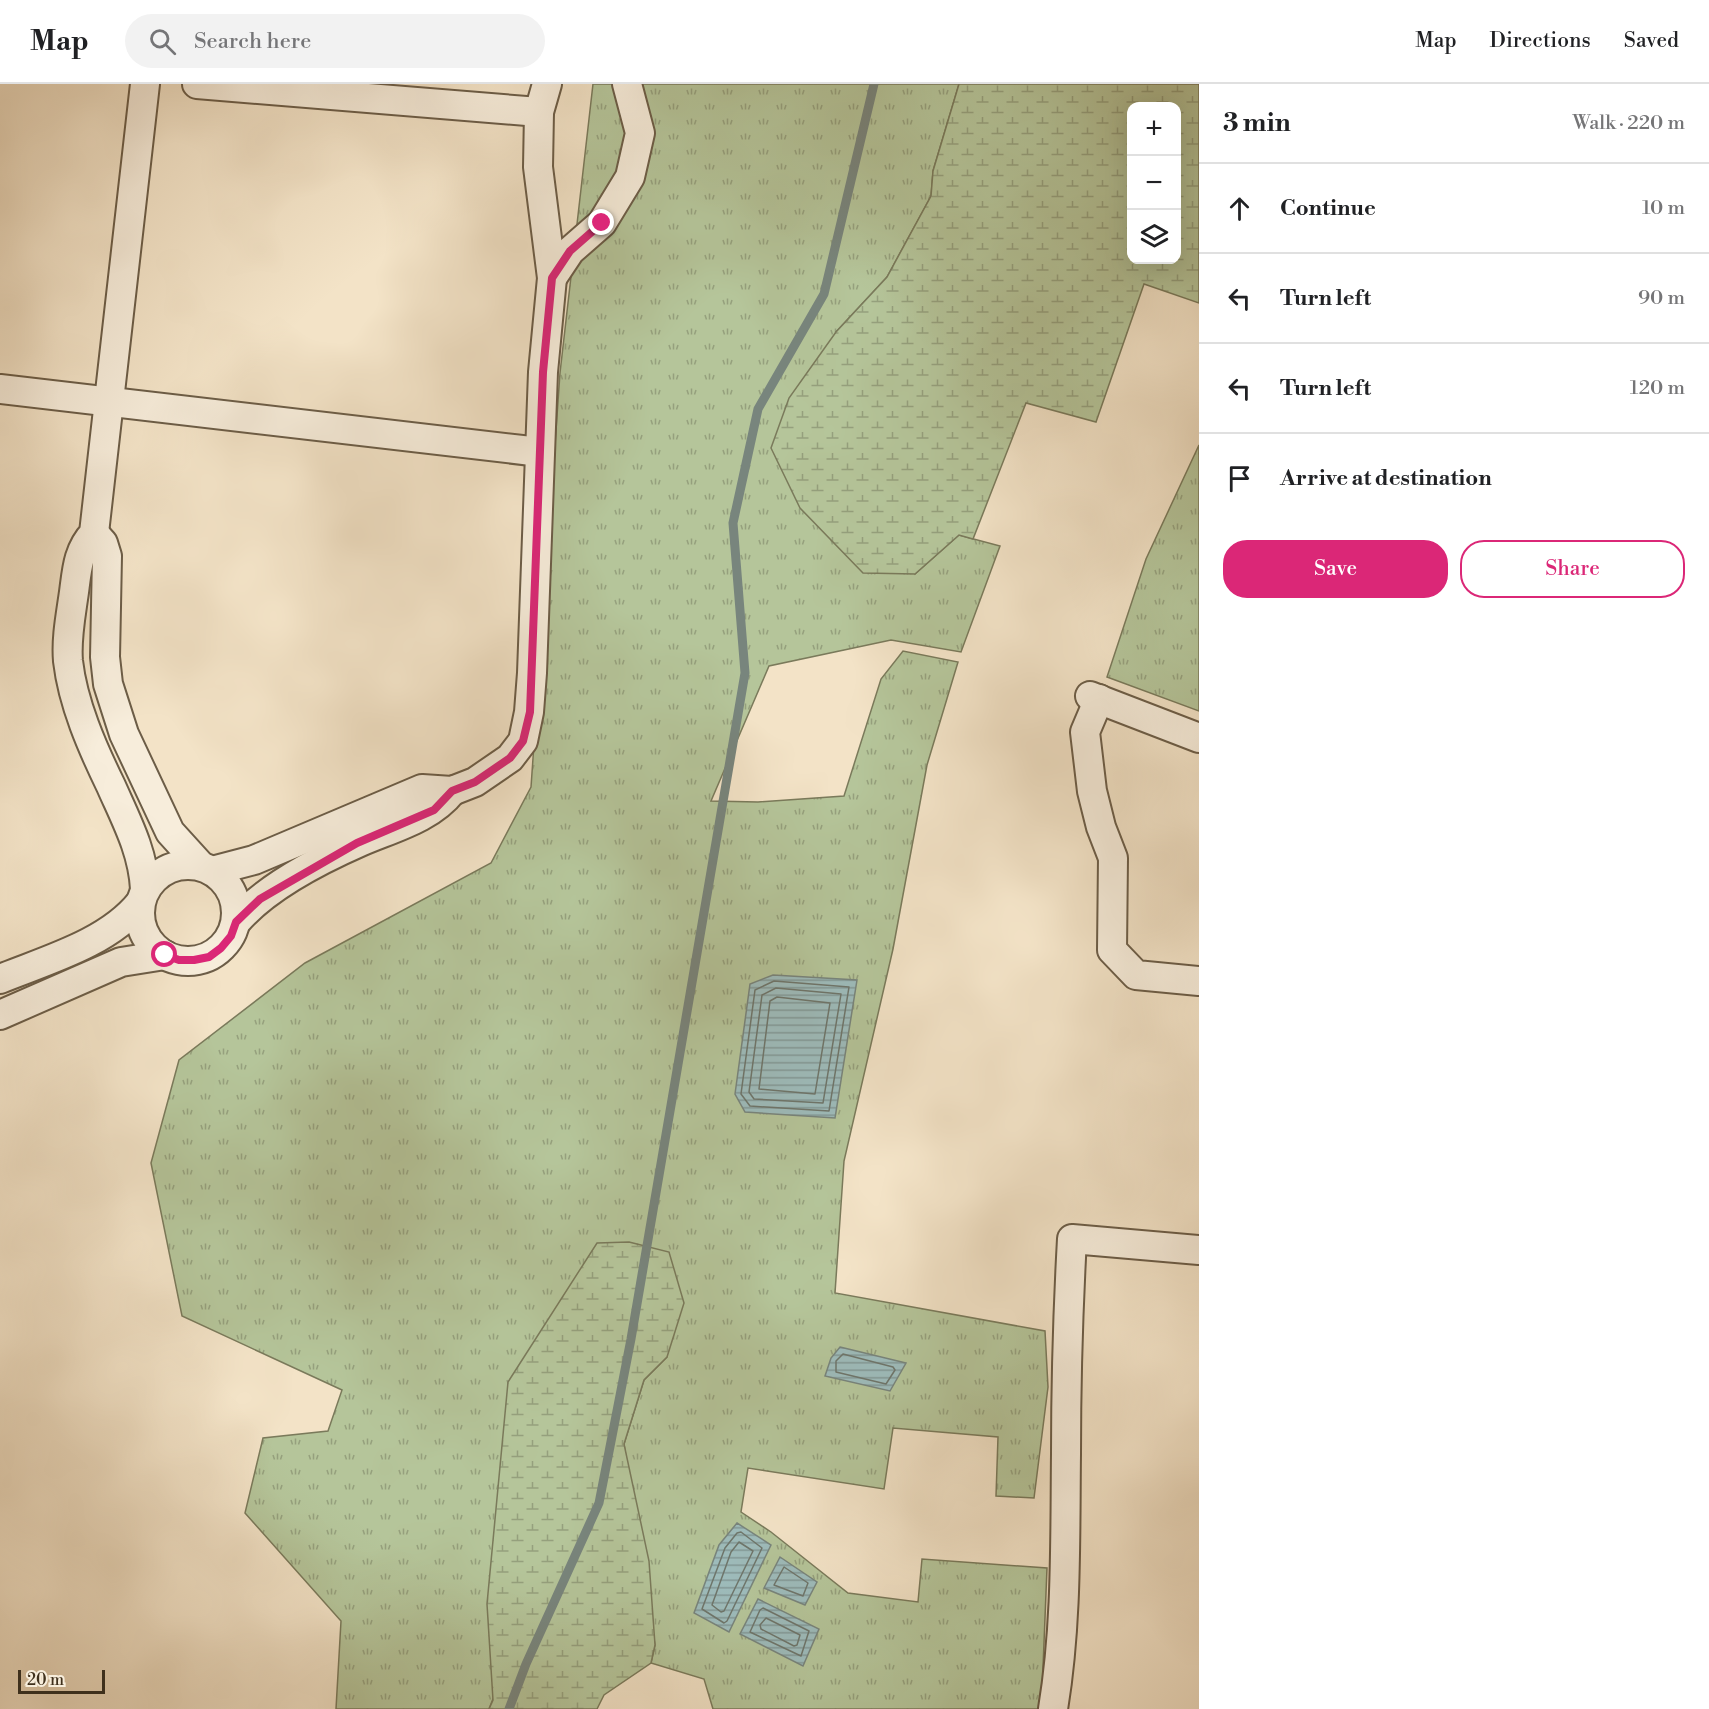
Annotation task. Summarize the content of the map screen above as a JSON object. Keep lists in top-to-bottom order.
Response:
{
  "scale_bar": "20 m",
  "page": {
    "header": "Map",
    "search": "Search here",
    "nav": ["Map", "Directions", "Saved"],
    "heading": ["3 min", "Walk · 220 m"],
    "map_buttons": ["+", "−"],
    "list": [
      ["Continue", "10 m"],
      ["Turn left", "90 m"],
      ["Turn left", "120 m"],
      "Arrive at destination"
    ],
    "buttons": ["Save", "Share"],
    "scale": "20 m"
  }
}
